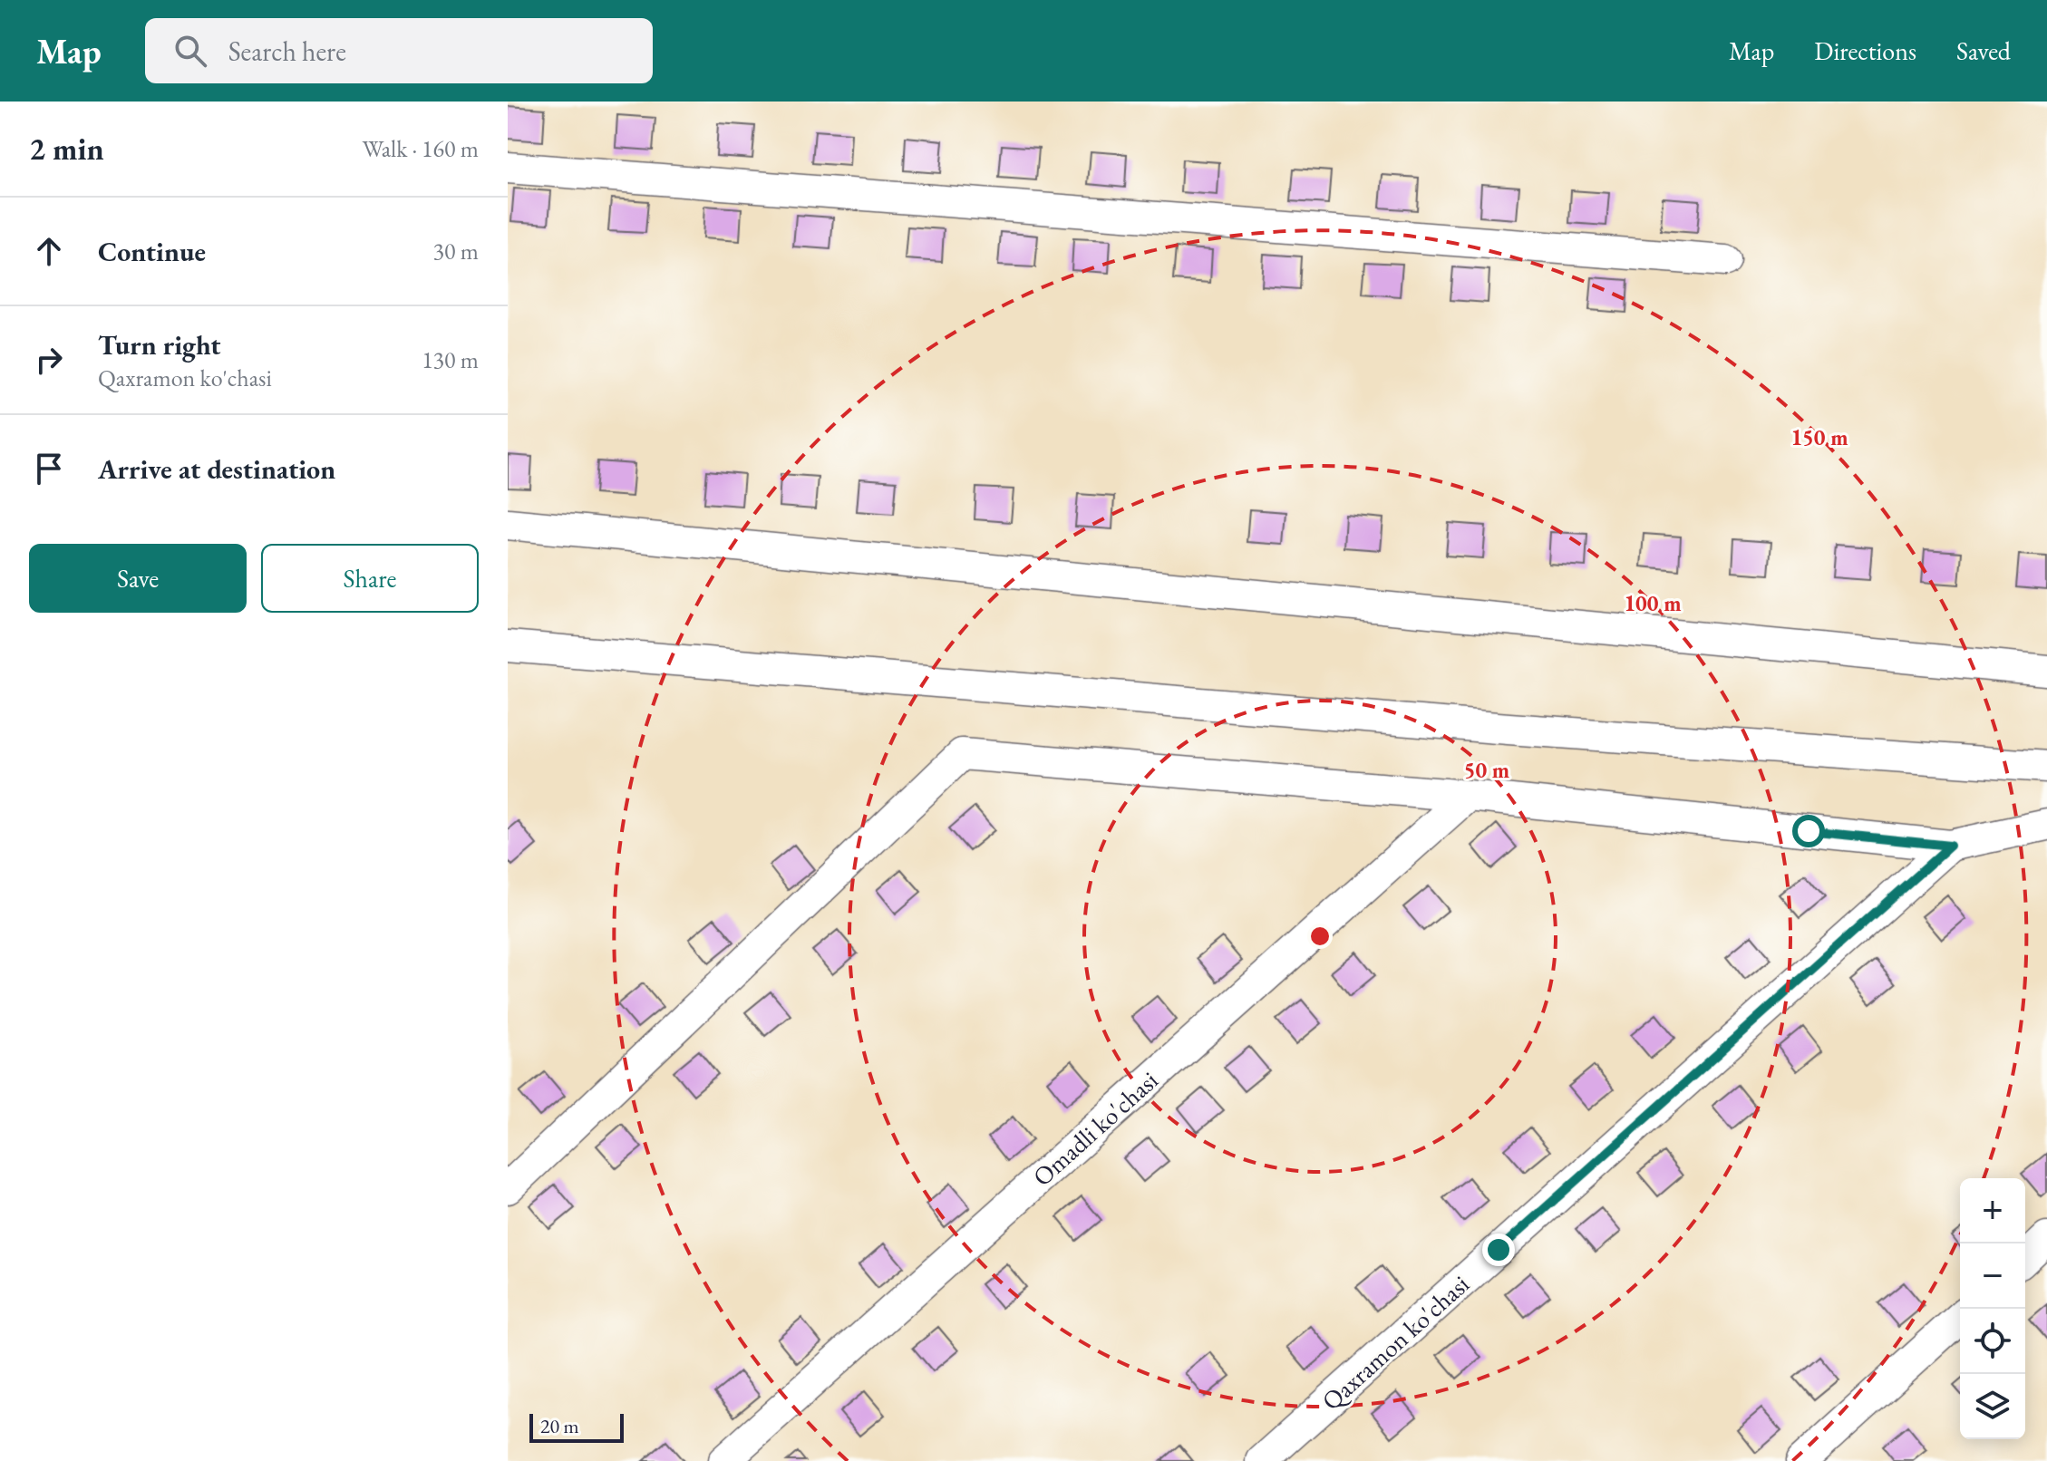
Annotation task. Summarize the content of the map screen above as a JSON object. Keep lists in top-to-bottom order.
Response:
{
  "streets": {
    "street": ["Omadli ko'chasi", "Qaxramon ko'chasi"]
  },
  "scale_bar": "20 m",
  "page": {
    "header": "Map",
    "search": "Search here",
    "nav": ["Map", "Directions", "Saved"],
    "heading": ["2 min", "Walk · 160 m"],
    "list": [
      ["Continue", "30 m"],
      ["Turn right", "Qaxramon ko'chasi", "130 m"],
      "Arrive at destination"
    ],
    "buttons": ["Save", "Share"],
    "map_buttons": ["+", "−"],
    "scale": "20 m"
  },
  "rings": ["150 m", "100 m", "50 m"]
}
